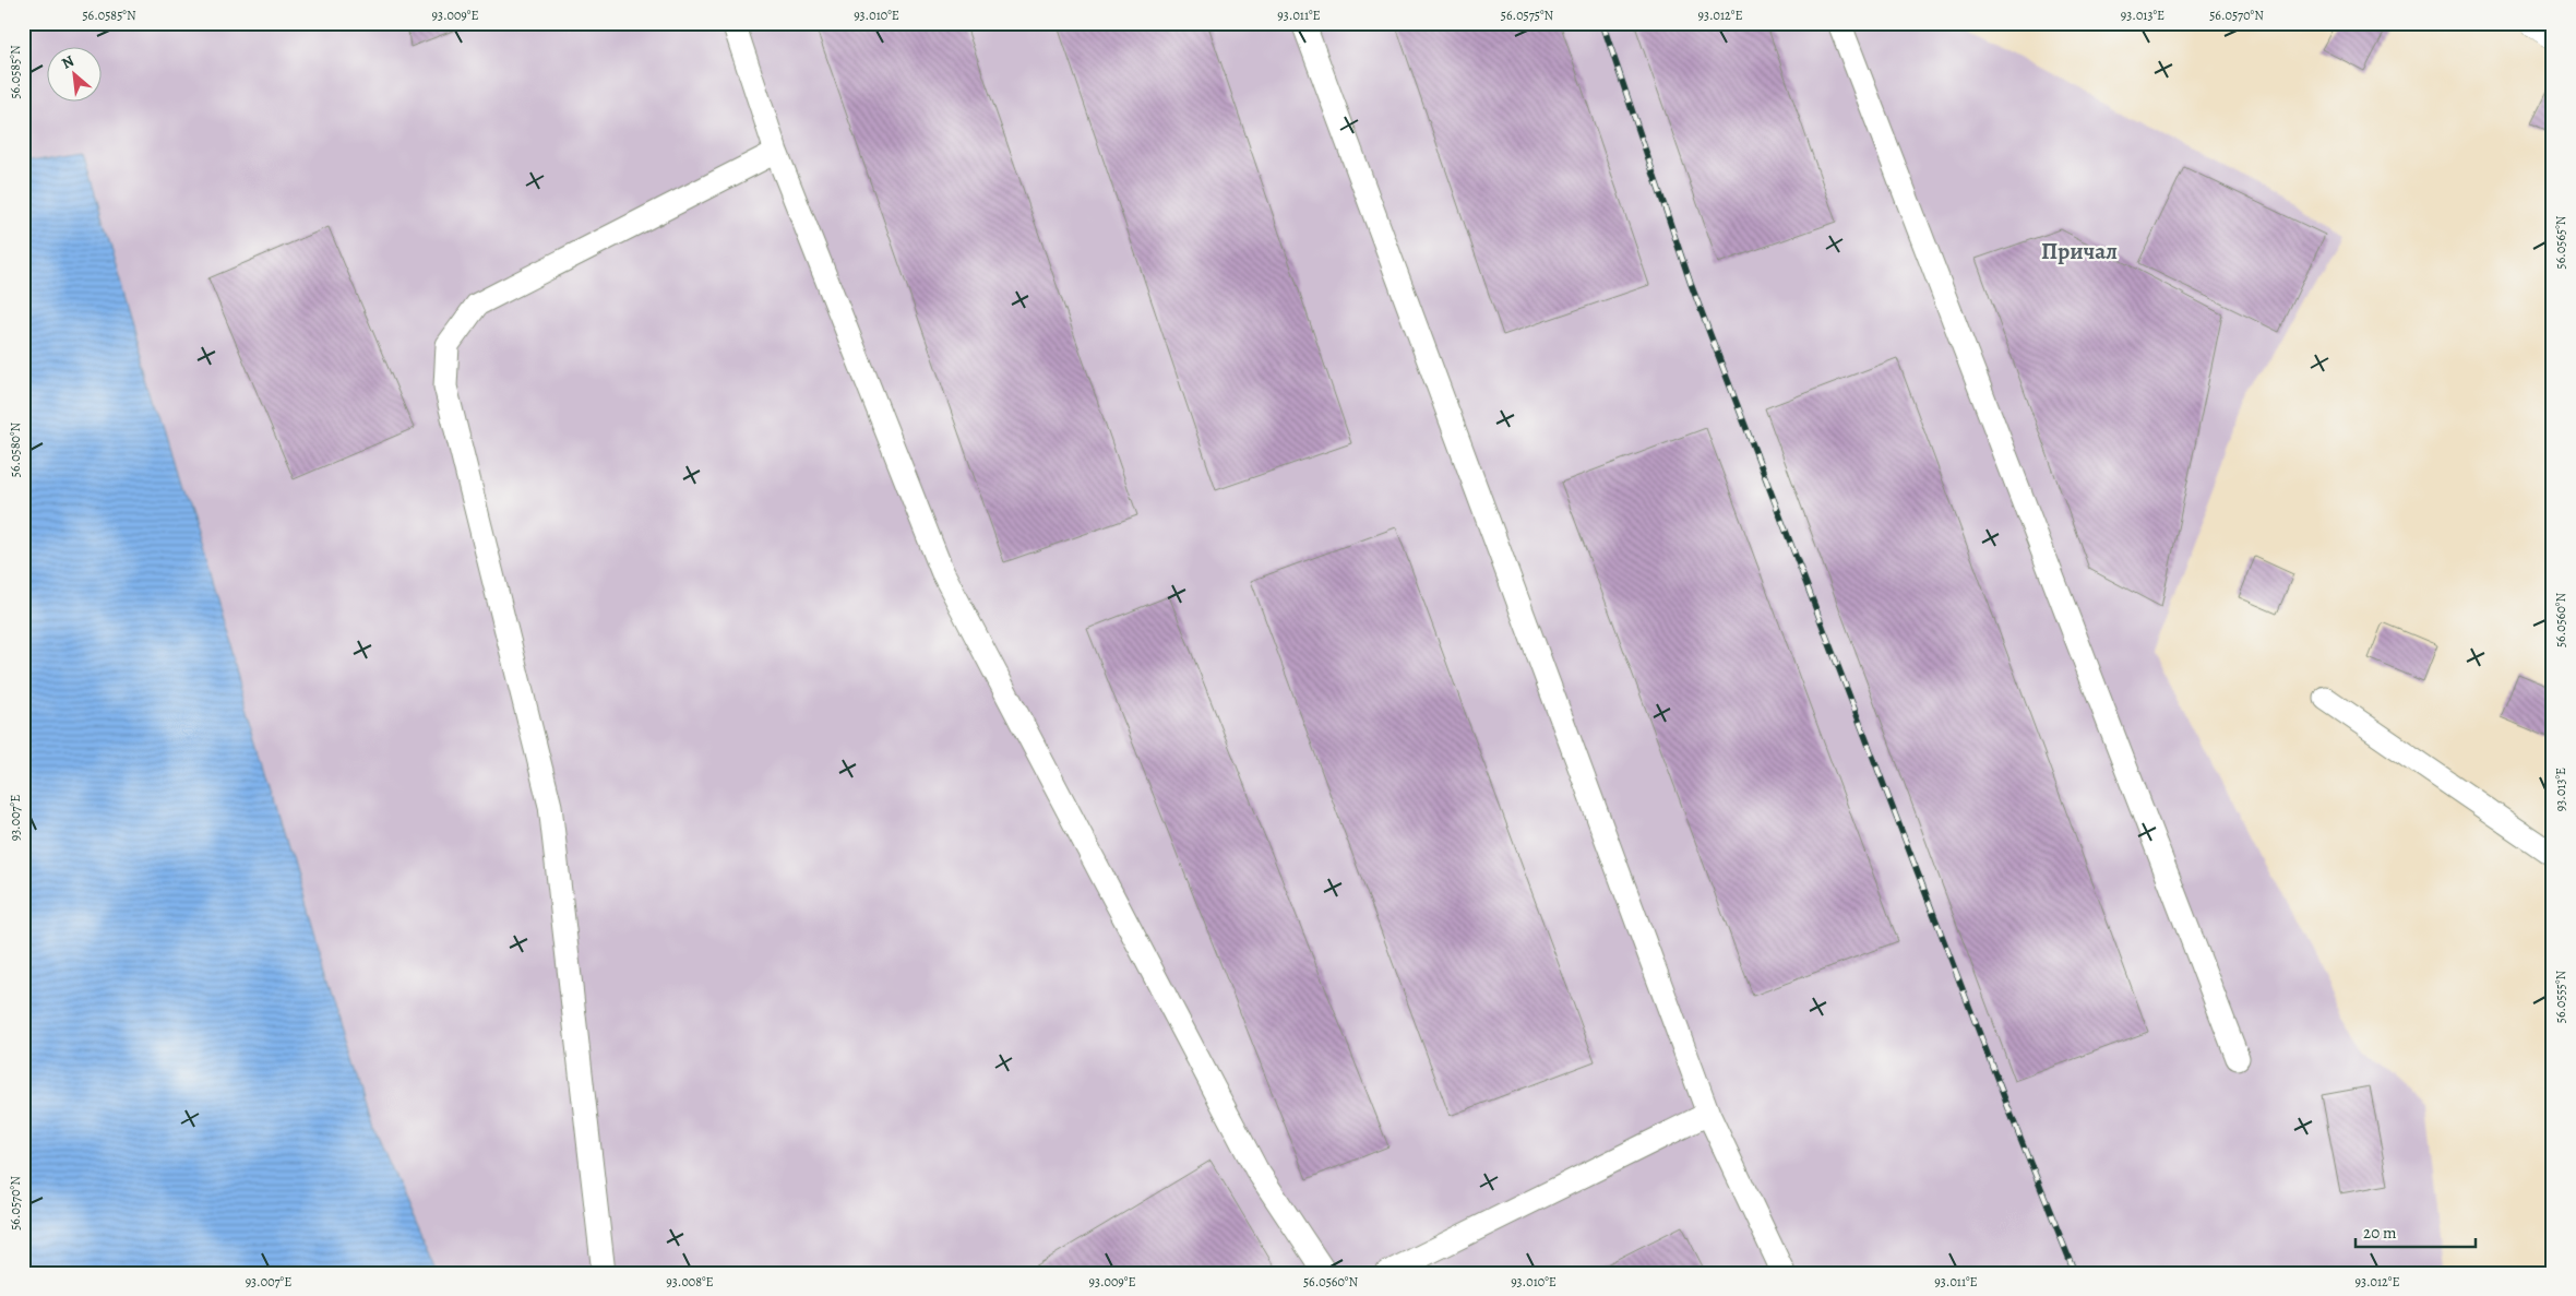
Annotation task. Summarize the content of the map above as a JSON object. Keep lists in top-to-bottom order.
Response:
{
  "districts": ["Причал"],
  "scale_bar": "20 m",
  "north": "top left",
  "coordinates": [
    "56.0585°N",
    "93.009°E",
    "93.010°E",
    "93.011°E",
    "56.0575°N",
    "93.012°E",
    "93.013°E",
    "56.0570°N",
    "56.0565°N",
    "56.0580°N",
    "56.0560°N",
    "93.007°E",
    "56.0555°N",
    "93.008°E"
  ]
}
